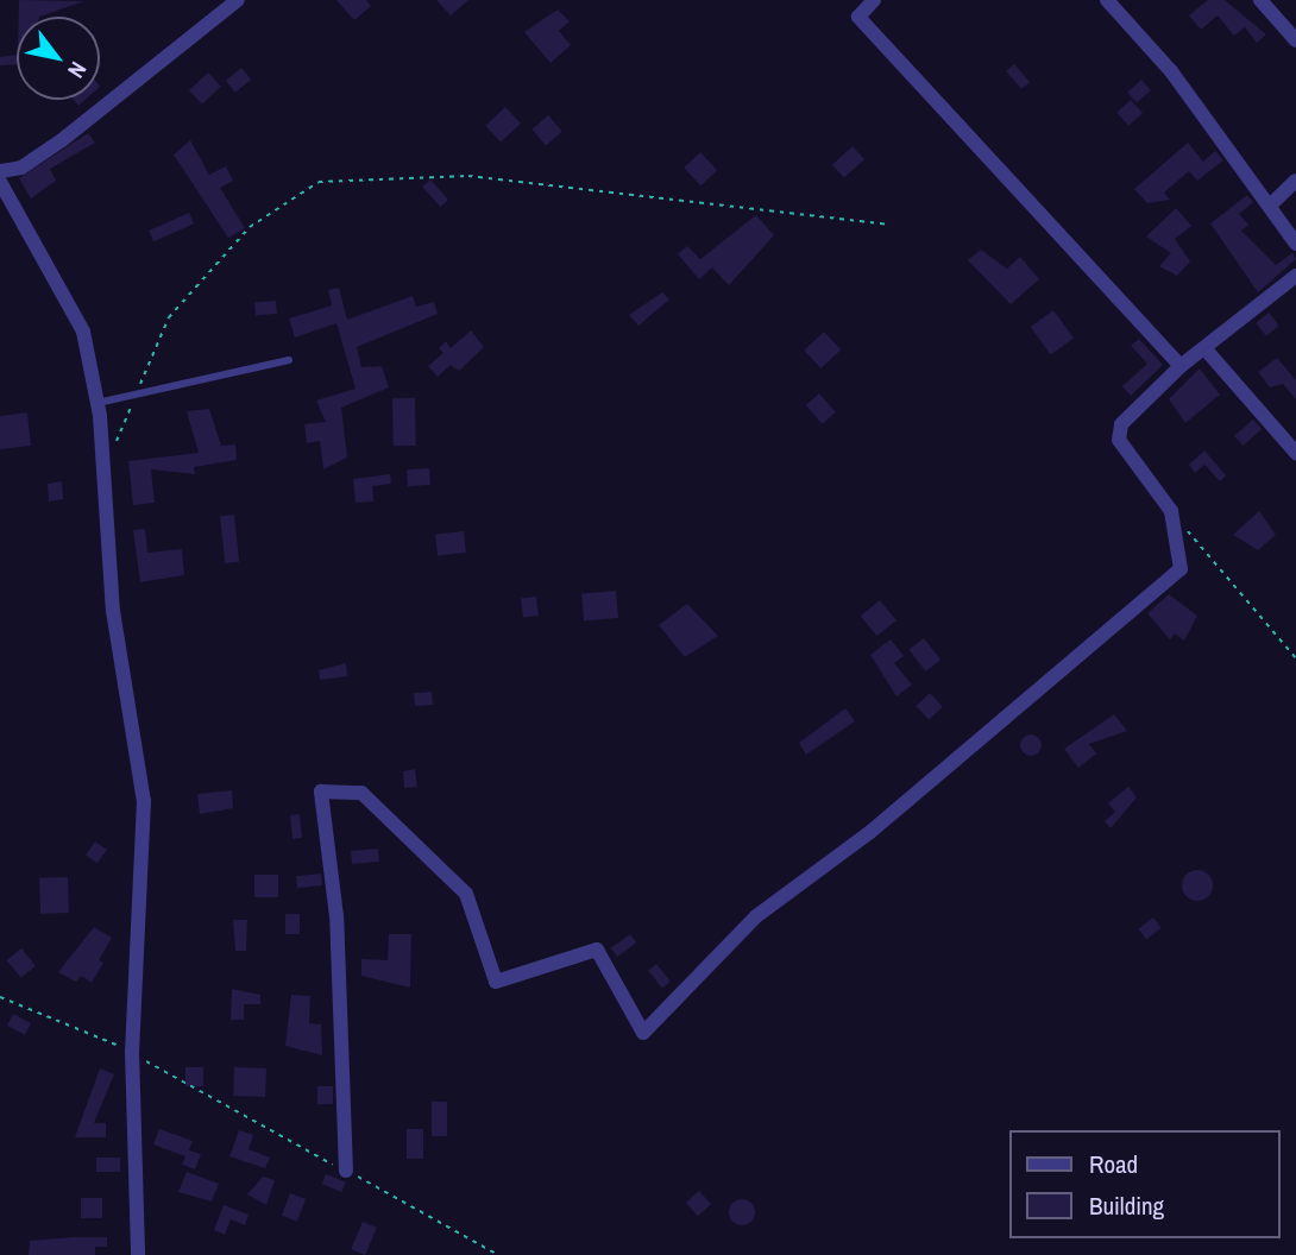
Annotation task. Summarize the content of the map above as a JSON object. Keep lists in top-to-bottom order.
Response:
{
  "legend": ["Road", "Building"],
  "north": "bottom right"
}
